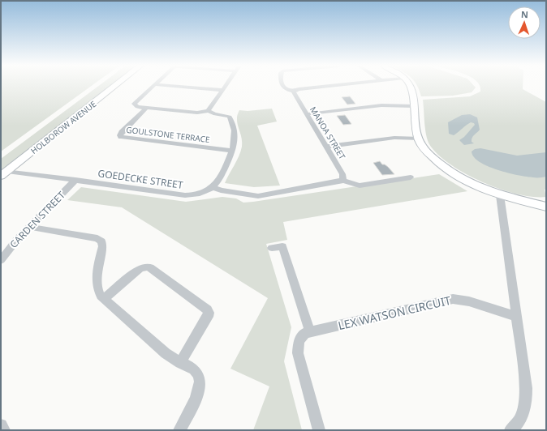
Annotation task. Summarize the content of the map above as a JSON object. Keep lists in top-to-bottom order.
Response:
{
  "streets": {
    "street": [
      "HOLBOROW AVENUE",
      "MANOA STREET",
      "GOULSTONE TERRACE",
      "GOEDECKE STREET",
      "CARDEN STREET",
      "LEX WATSON CIRCUIT"
    ]
  },
  "crossings": [
    ["HOLBOROW AVENUE", "GOEDECKE STREET"],
    ["GOEDECKE STREET", "CARDEN STREET"]
  ],
  "north": "top"
}
